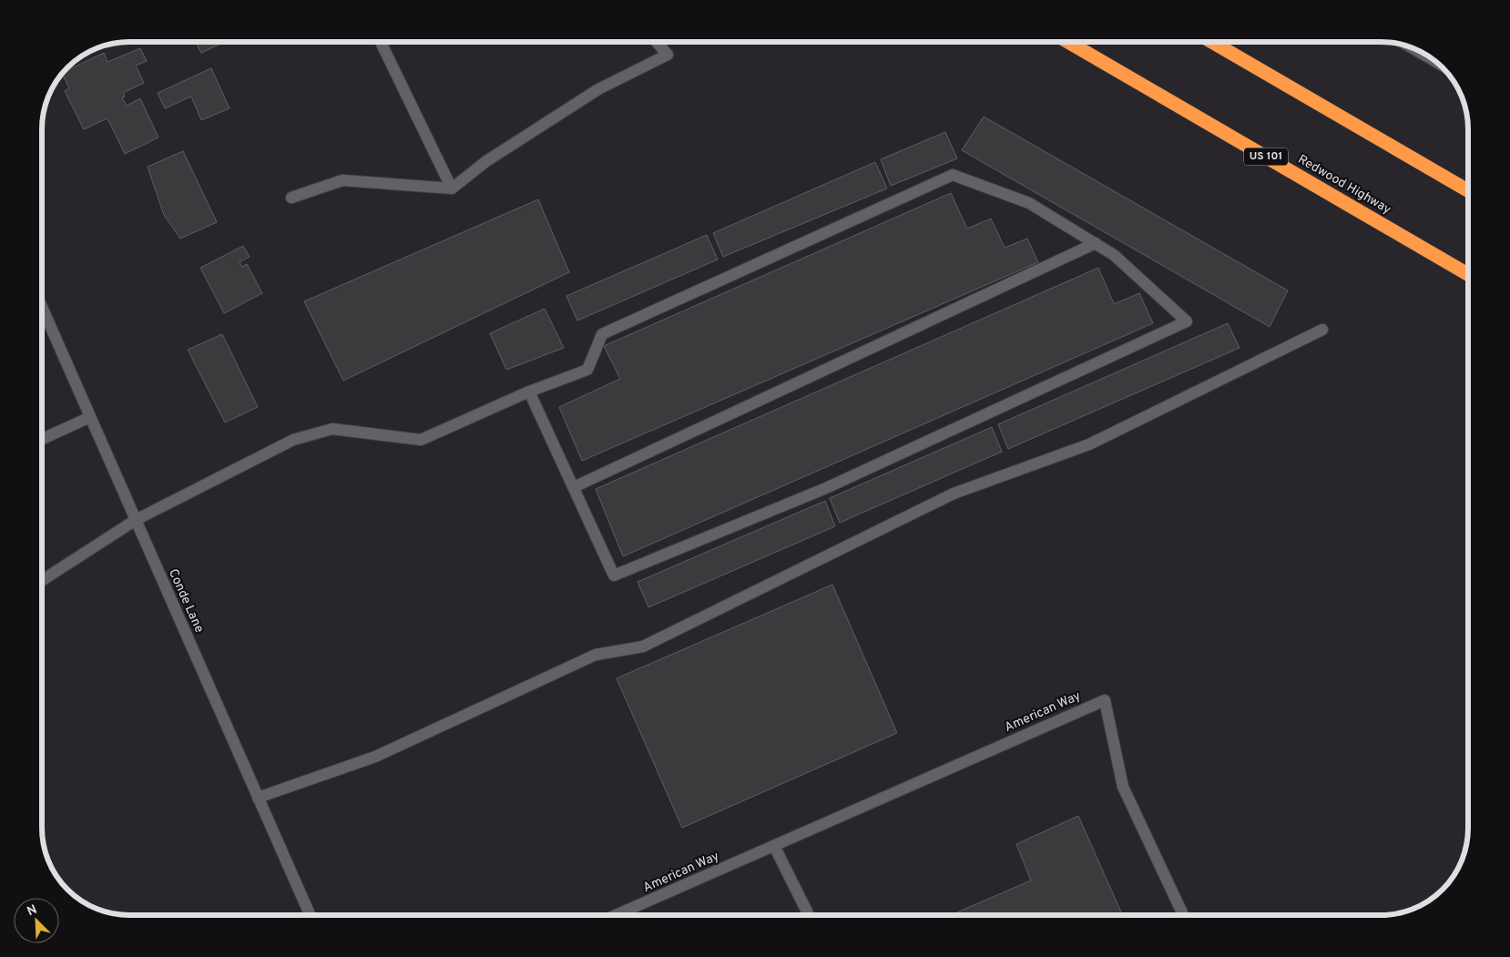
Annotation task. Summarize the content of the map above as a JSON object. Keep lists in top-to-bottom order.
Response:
{
  "streets": {
    "highway": ["US 101", "Redwood Highway"],
    "street": ["Conde Lane", "American Way"]
  },
  "north": "top left"
}
